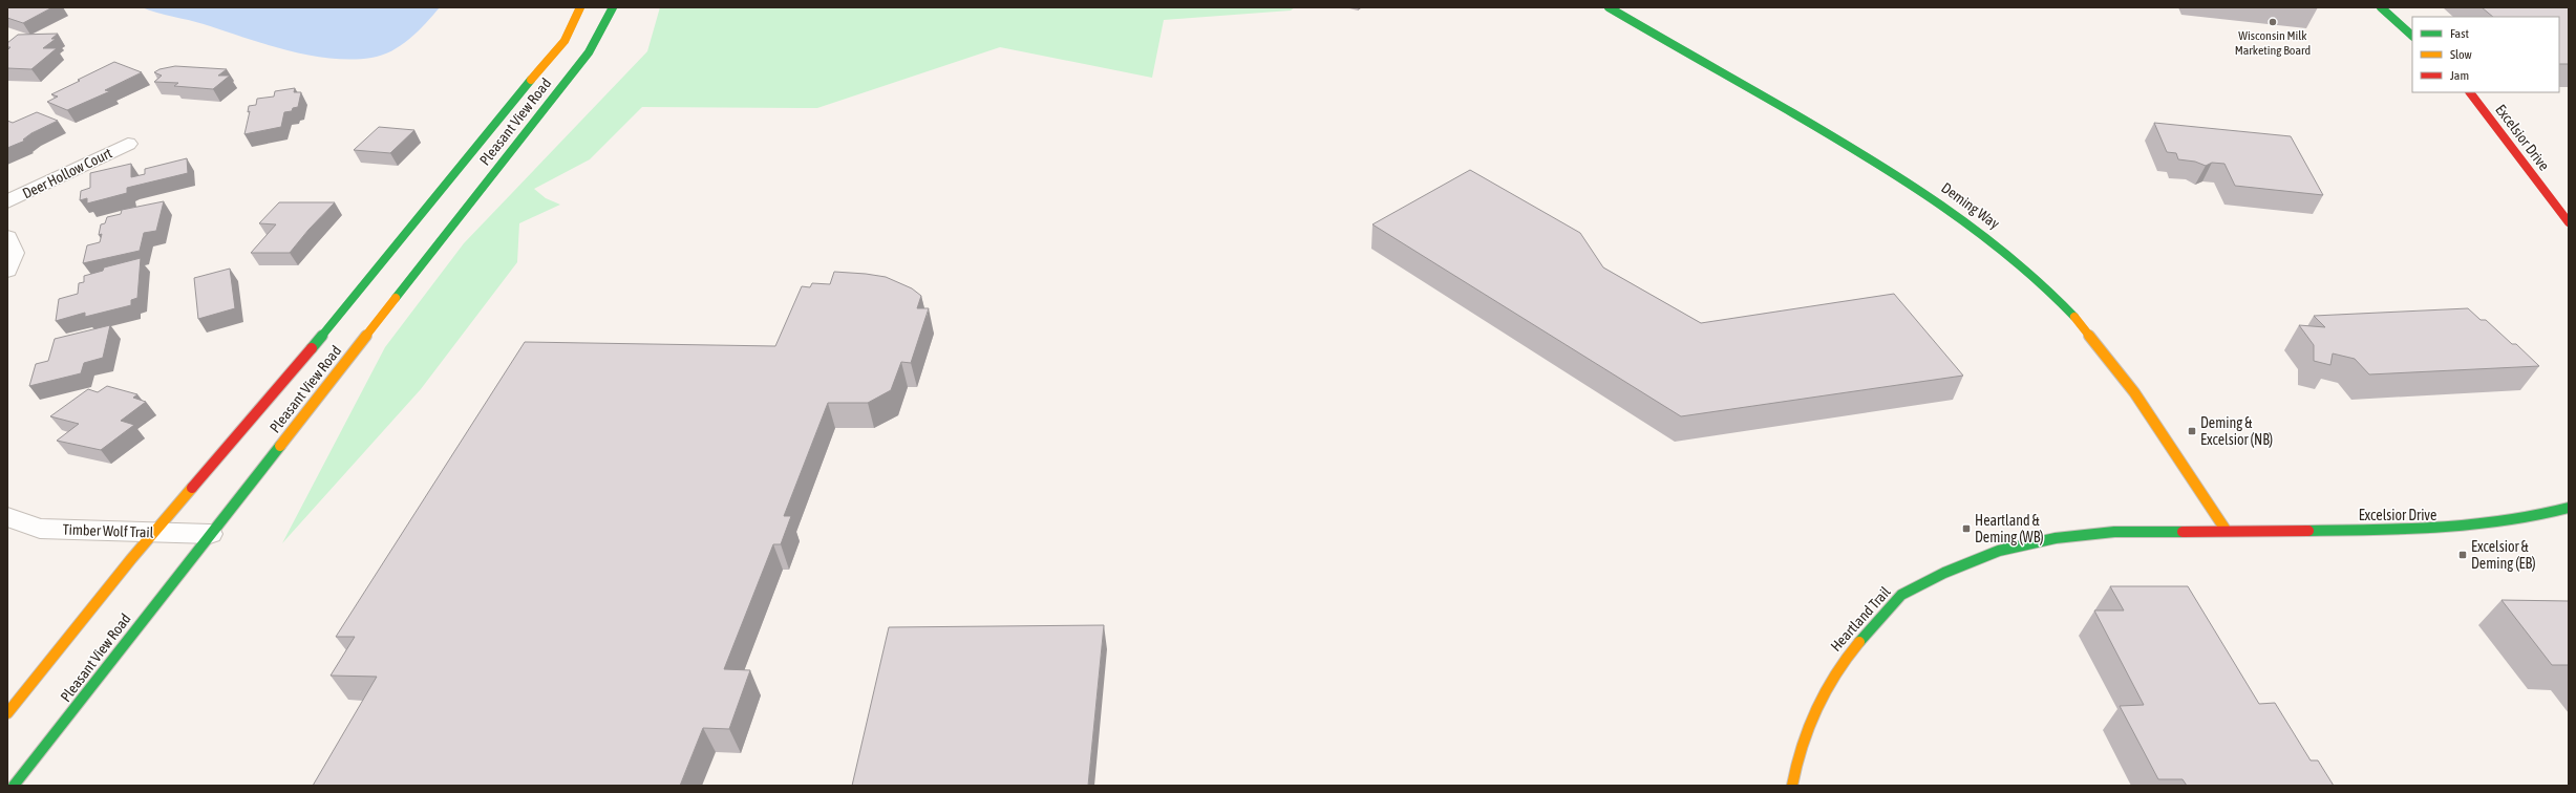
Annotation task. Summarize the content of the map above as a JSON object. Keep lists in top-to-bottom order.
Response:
{
  "streets": {
    "main road": [
      "Pleasant View Road",
      "Excelsior Drive",
      "Deming Way",
      "Heartland Trail"
    ],
    "street": ["Deer Hollow Court", "Timber Wolf Trail"]
  },
  "crossings": [
    ["Pleasant View Road", "Timber Wolf Trail"],
    ["Excelsior Drive", "Deming Way"],
    ["Excelsior Drive", "Heartland Trail"],
    ["Deming Way", "Heartland Trail"]
  ],
  "places": {
    "other": ["Wisconsin Milk Marketing Board"],
    "transit": ["Deming & Excelsior (NB)", "Heartland & Deming (WB)", "Excelsior & Deming (EB)"]
  },
  "legend": ["Fast", "Slow", "Jam"]
}
